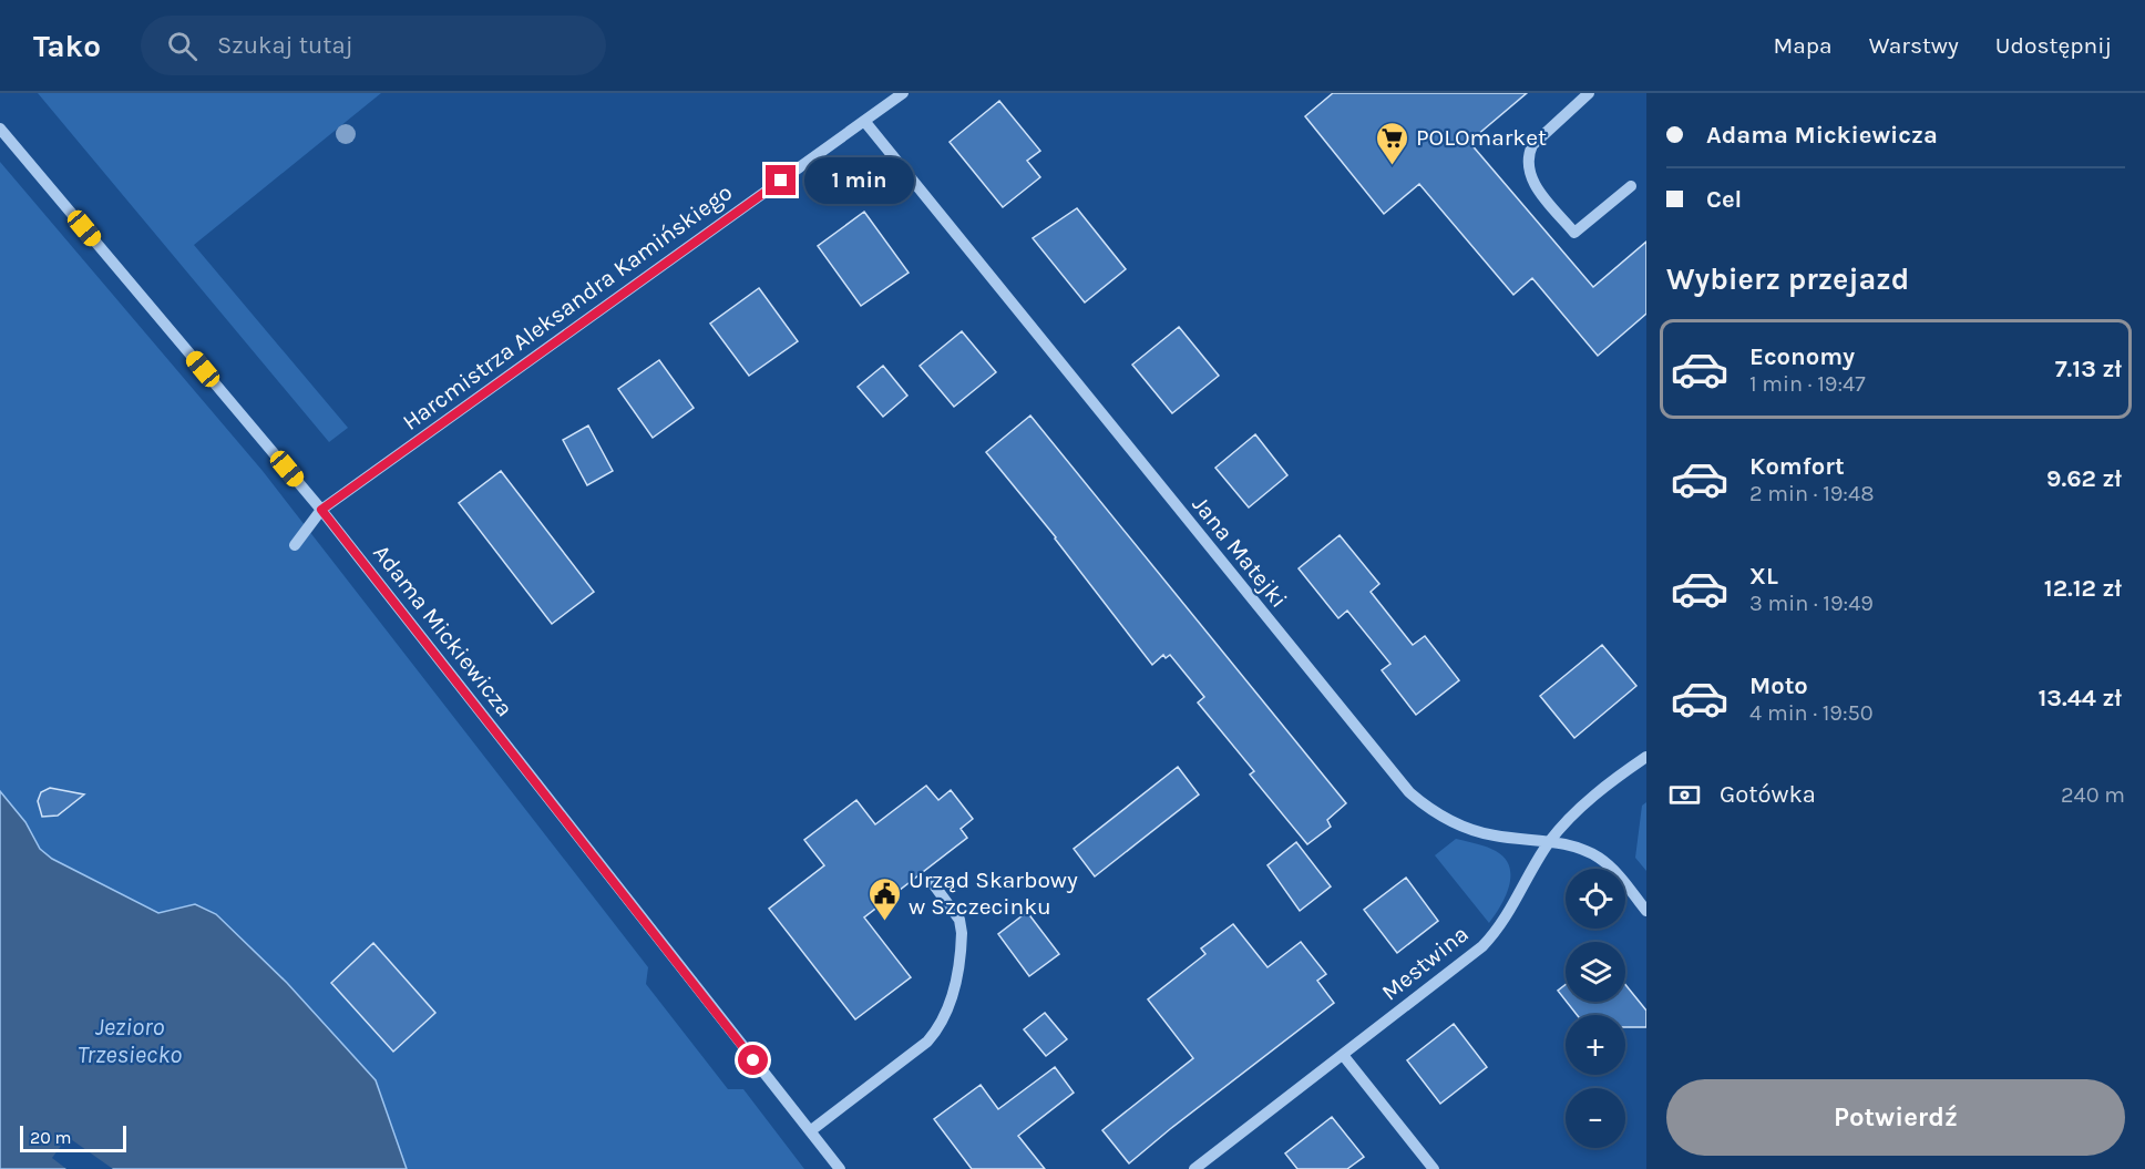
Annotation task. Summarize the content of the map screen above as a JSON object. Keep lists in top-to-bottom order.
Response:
{
  "streets": {
    "street": [
      "Harcmistrza Aleksandra Kamińskiego",
      "Jana Matejki",
      "Adama Mickiewicza",
      "Mestwina"
    ]
  },
  "crossings": [
    ["Harcmistrza Aleksandra Kamińskiego", "Jana Matejki"],
    ["Harcmistrza Aleksandra Kamińskiego", "Adama Mickiewicza"],
    ["Jana Matejki", "Mestwina"]
  ],
  "water": ["Jezioro Trzesiecko"],
  "places": {
    "supermarket": ["POLOmarket"],
    "public building": ["Urząd Skarbowy w Szczecinku"]
  },
  "scale_bar": "20 m",
  "page": {
    "header": "Tako",
    "search": "Szukaj tutaj",
    "nav": ["Mapa", "Warstwy", "Udostępnij"],
    "banner": ["Adama Mickiewicza", "Cel"],
    "bubble": "1 min",
    "heading": "Wybierz przejazd",
    "list": [
      {
        "name": "Economy",
        "note": "1 min · 19:47",
        "value": "7.13 zł"
      },
      {
        "name": "Komfort",
        "note": "2 min · 19:48",
        "value": "9.62 zł"
      },
      {
        "name": "XL",
        "note": "3 min · 19:49",
        "value": "12.12 zł"
      },
      {
        "name": "Moto",
        "note": "4 min · 19:50",
        "value": "13.44 zł"
      }
    ],
    "pay": ["Gotówka", "240 m"],
    "map_buttons": ["+", "−"],
    "buttons": "Potwierdź",
    "scale": "20 m"
  }
}
